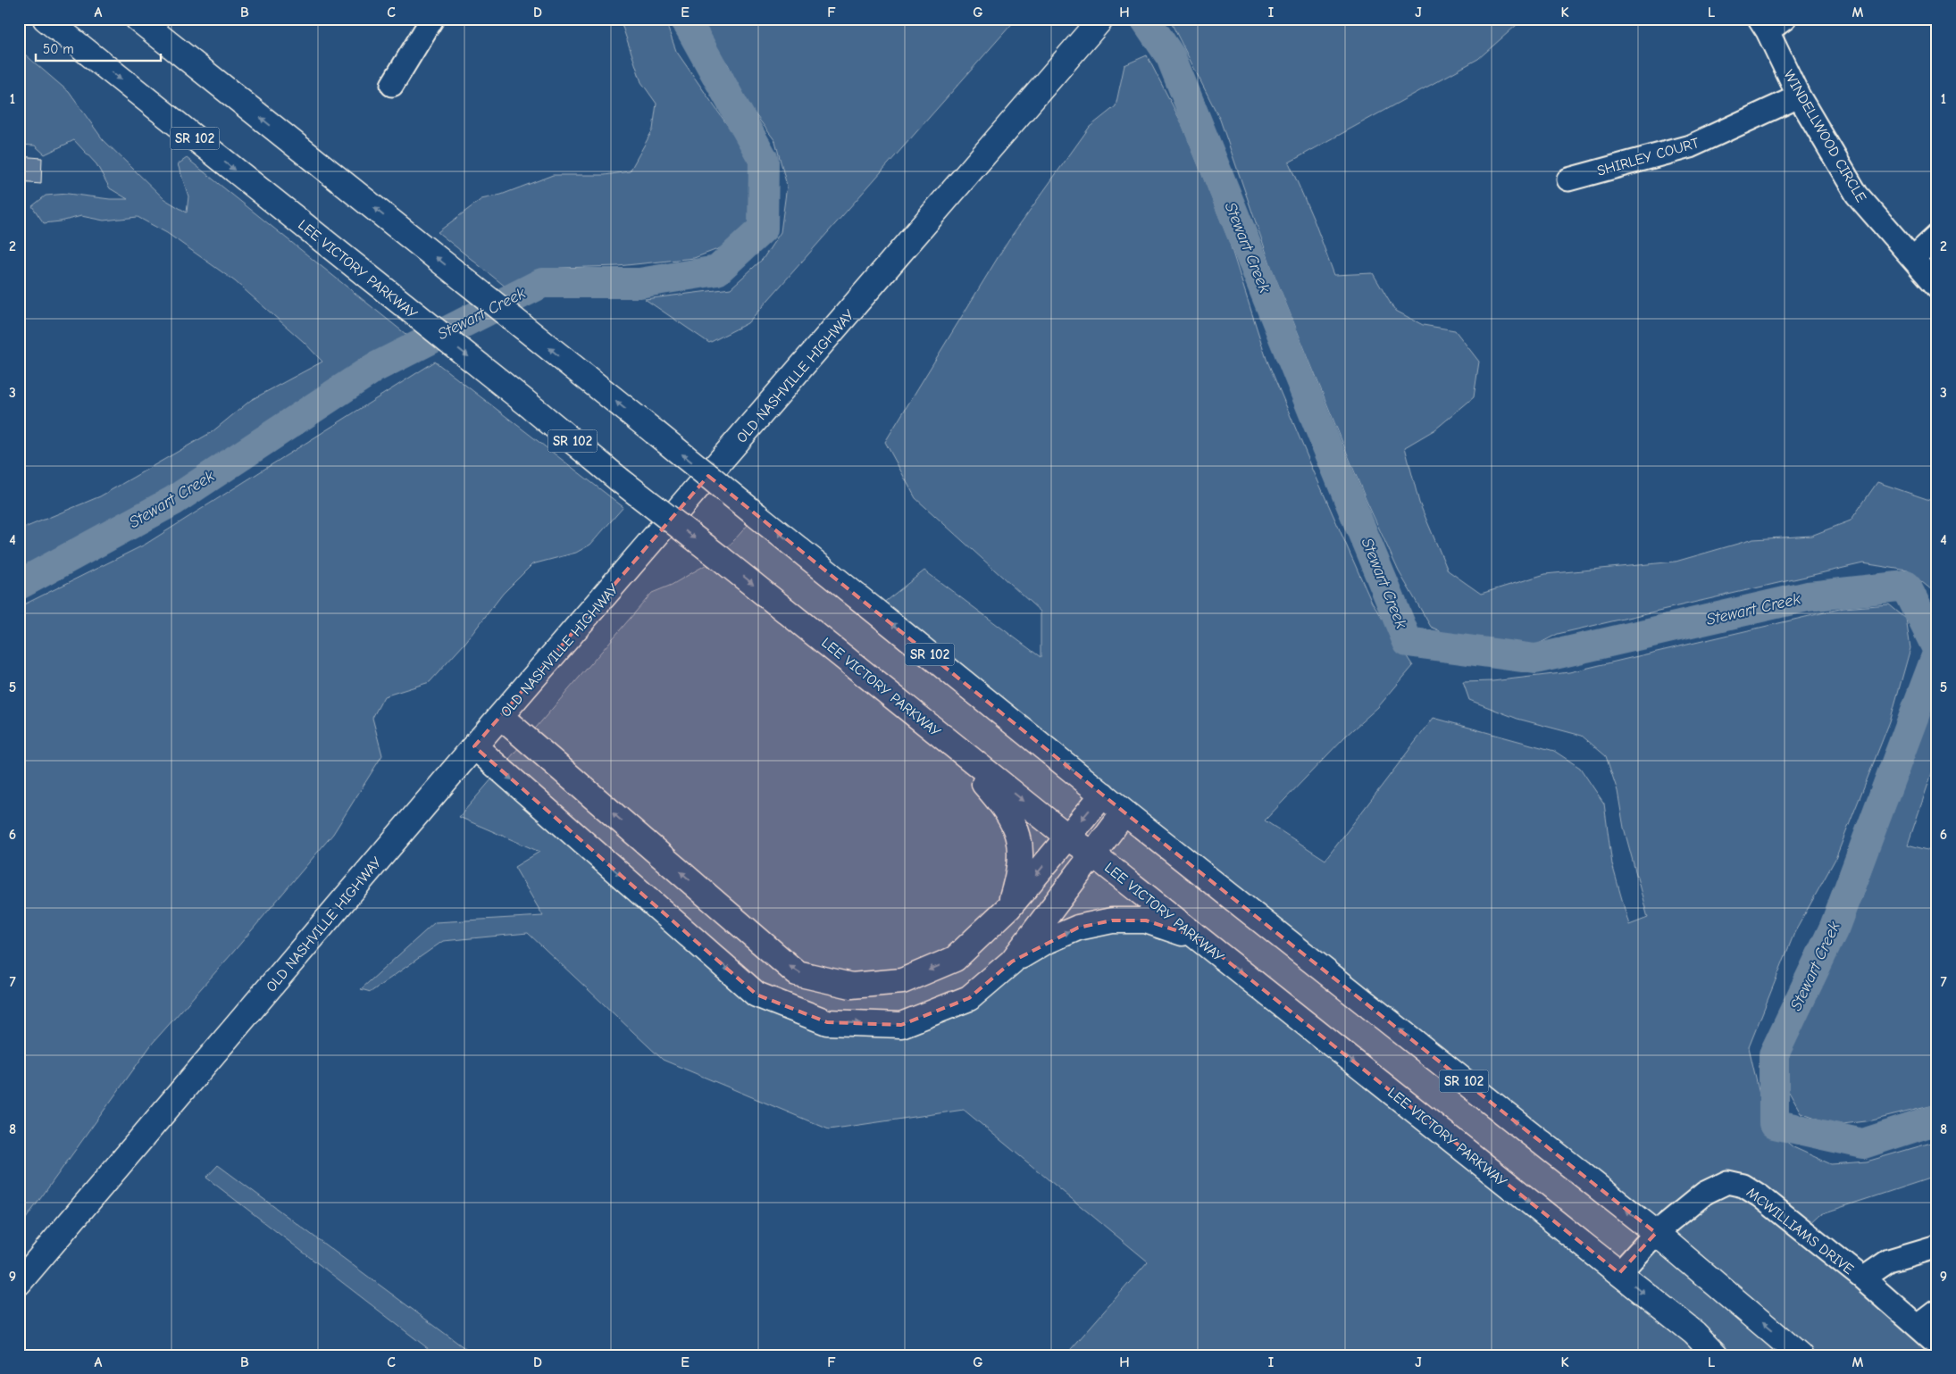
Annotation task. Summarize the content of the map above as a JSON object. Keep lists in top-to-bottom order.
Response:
{
  "streets": {
    "main road": ["SR 102", "LEE VICTORY PARKWAY", "OLD NASHVILLE HIGHWAY"],
    "street": ["WINDELLWOOD CIRCLE", "SHIRLEY COURT", "MCWILLIAMS DRIVE"]
  },
  "crossings": [
    ["WINDELLWOOD CIRCLE", "SHIRLEY COURT"],
    ["SR 102", "MCWILLIAMS DRIVE"],
    ["LEE VICTORY PARKWAY", "MCWILLIAMS DRIVE"]
  ],
  "water": ["Stewart Creek"],
  "scale_bar": "50 m",
  "grid": {
    "columns": [
      "A",
      "B",
      "C",
      "D",
      "E",
      "F",
      "G",
      "H",
      "I",
      "J",
      "K",
      "L",
      "M"
    ],
    "rows": [
      "1",
      "2",
      "3",
      "4",
      "5",
      "6",
      "7",
      "8",
      "9"
    ]
  }
}
